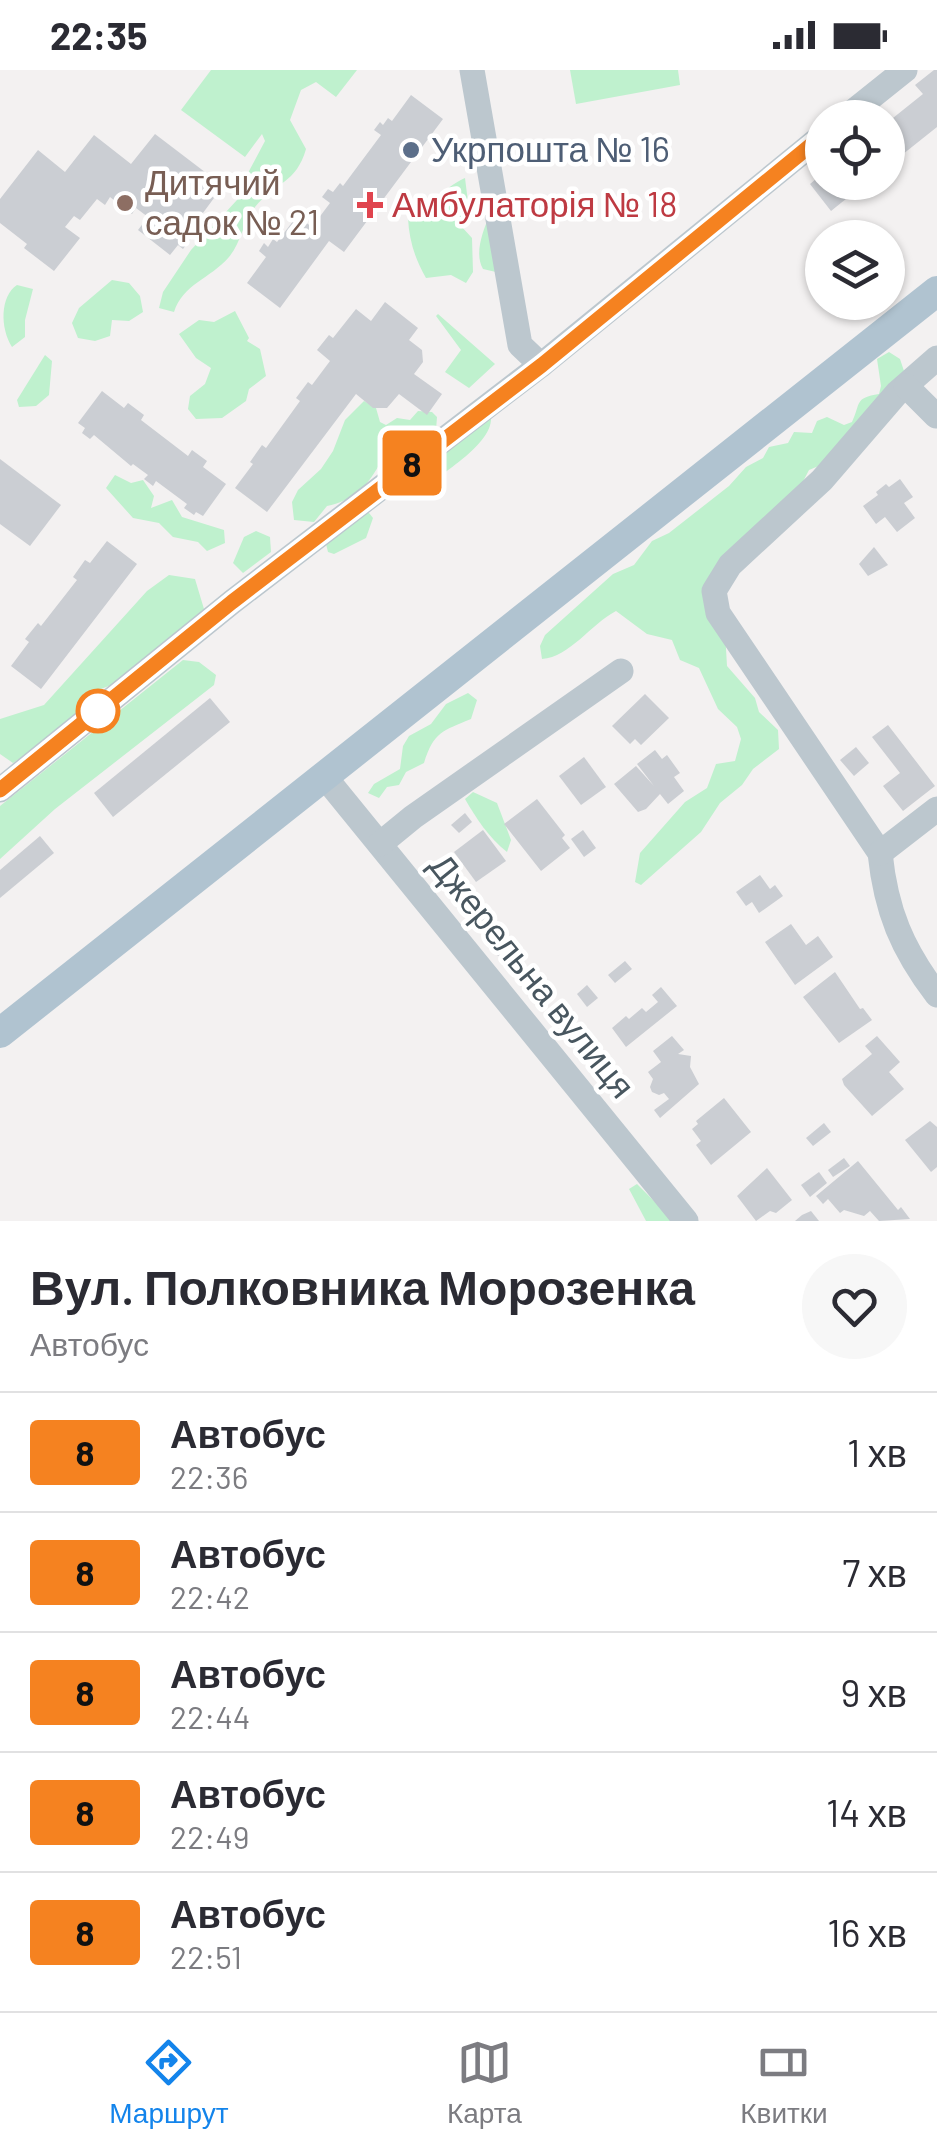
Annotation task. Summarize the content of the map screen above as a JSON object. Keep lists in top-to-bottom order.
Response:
{
  "streets": {
    "street": ["Джерельна вулиця"]
  },
  "places": {
    "other": ["Укрпошта № 16", "Дитячий садок № 21"],
    "health": ["Амбулаторія № 18"]
  },
  "lines": ["bus line 8"],
  "page": {
    "status": "22:35",
    "on_map": "8",
    "heading": ["Вул. Полковника Морозенка", "Автобус"],
    "list": [
      {
        "mark": "8",
        "name": "Автобус",
        "note": "22:36",
        "value": "1 хв"
      },
      {
        "mark": "8",
        "name": "Автобус",
        "note": "22:42",
        "value": "7 хв"
      },
      {
        "mark": "8",
        "name": "Автобус",
        "note": "22:44",
        "value": "9 хв"
      },
      {
        "mark": "8",
        "name": "Автобус",
        "note": "22:49",
        "value": "14 хв"
      },
      {
        "mark": "8",
        "name": "Автобус",
        "note": "22:51",
        "value": "16 хв"
      }
    ],
    "tabs": ["Маршрут", "Карта", "Квитки"]
  }
}
